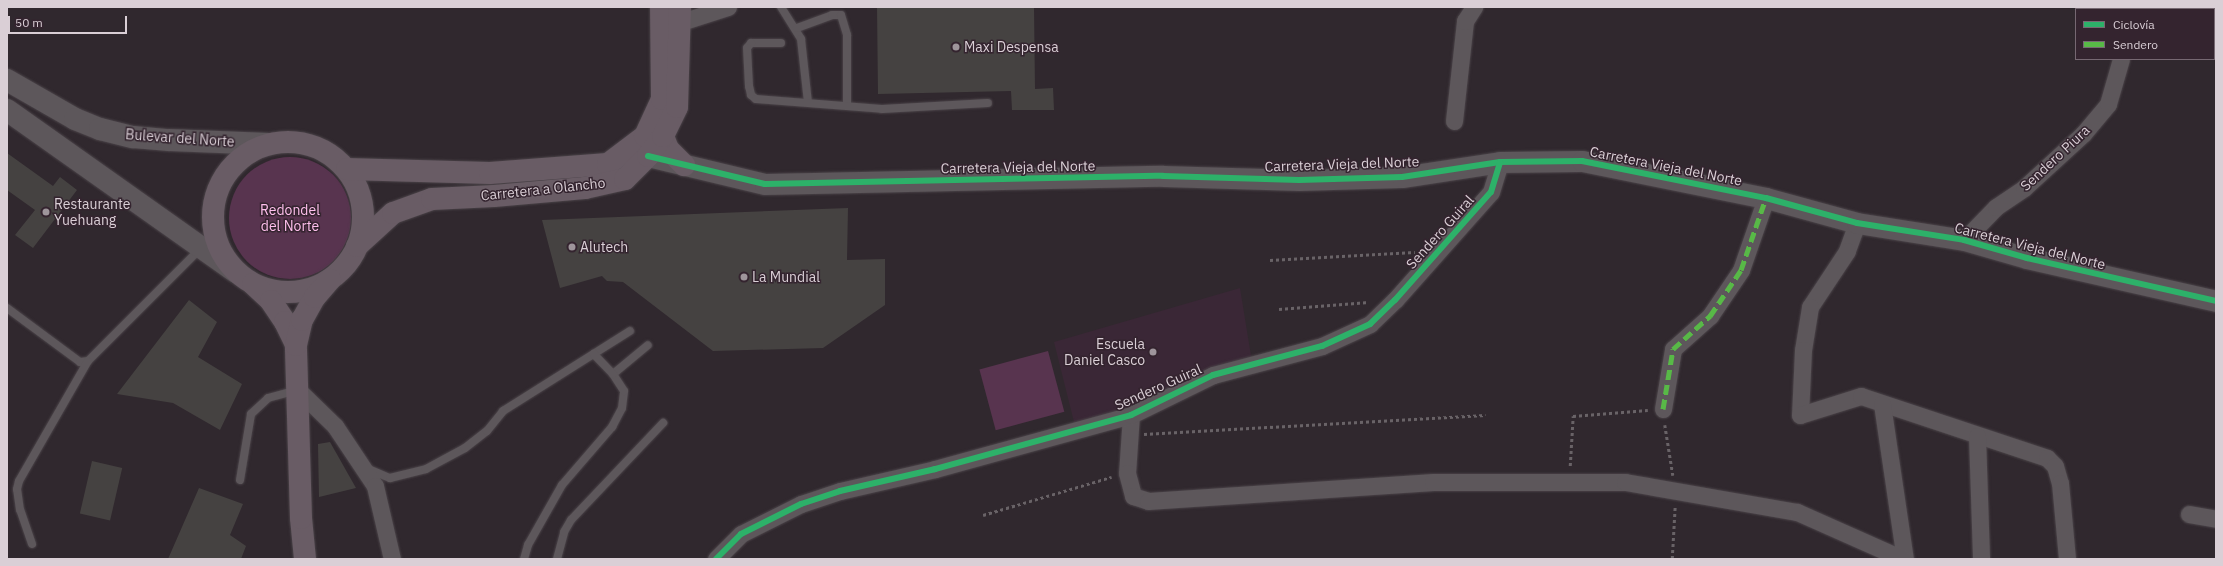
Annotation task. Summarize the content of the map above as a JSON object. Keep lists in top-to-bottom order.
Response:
{
  "streets": {
    "main road": ["Bulevar del Norte", "Carretera a Olancho"],
    "street": ["Sendero Piura", "Carretera Vieja del Norte", "Sendero Guiral"]
  },
  "crossings": [
    ["Sendero Piura", "Carretera Vieja del Norte"],
    ["Carretera Vieja del Norte", "Carretera a Olancho"],
    ["Carretera Vieja del Norte", "Sendero Guiral"]
  ],
  "parks": ["Redondel del Norte"],
  "places": [
    "Maxi Despensa",
    "Restaurante Yuehuang",
    "Alutech",
    "La Mundial",
    "Escuela Daniel Casco"
  ],
  "legend": ["Ciclovía", "Sendero"],
  "scale_bar": "50 m"
}
